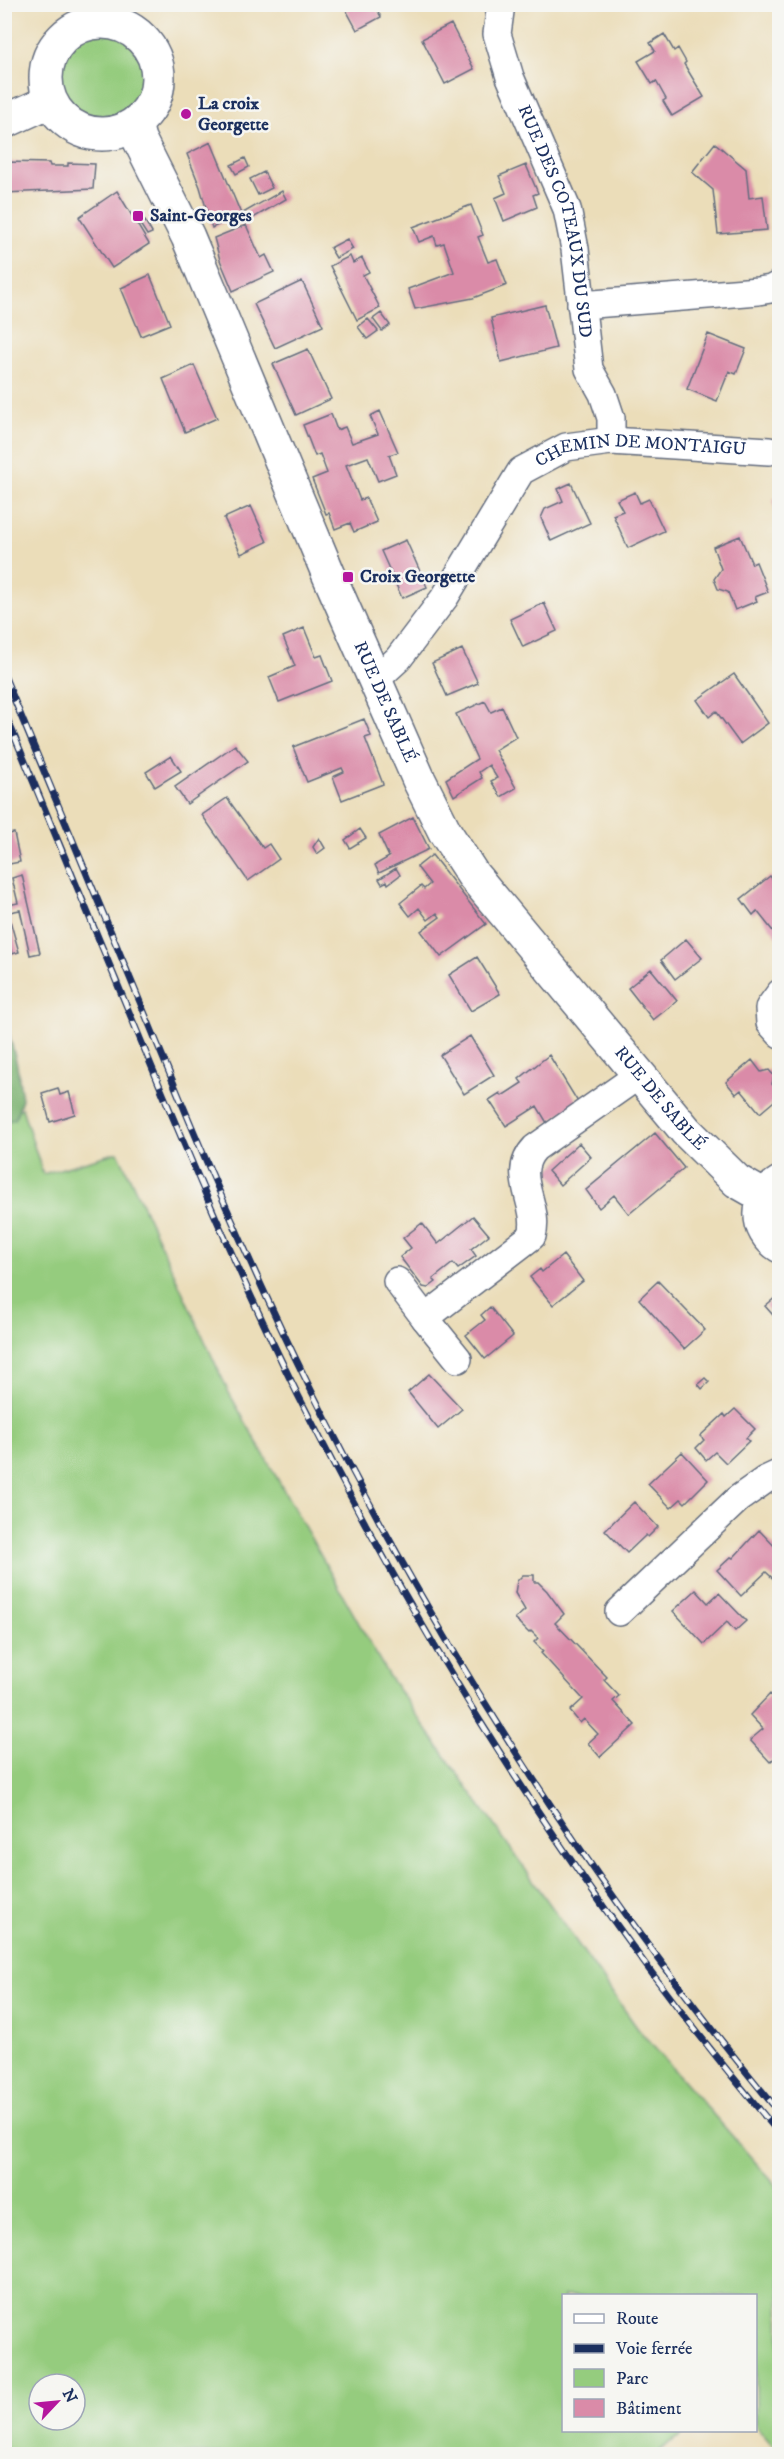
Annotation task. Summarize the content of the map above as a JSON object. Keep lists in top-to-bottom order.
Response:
{
  "streets": {
    "main road": ["RUE DE SABLÉ"],
    "street": ["RUE DES COTEAUX DU SUD", "CHEMIN DE MONTAIGU"]
  },
  "crossings": [
    ["RUE DES COTEAUX DU SUD", "CHEMIN DE MONTAIGU"],
    ["CHEMIN DE MONTAIGU", "RUE DE SABLÉ"]
  ],
  "places": {
    "other": ["La croix Georgette"],
    "transit": ["Saint-Georges", "Croix Georgette"]
  },
  "legend": [
    "Route",
    "Voie ferrée",
    "Parc",
    "Bâtiment"
  ],
  "north": "top right"
}
